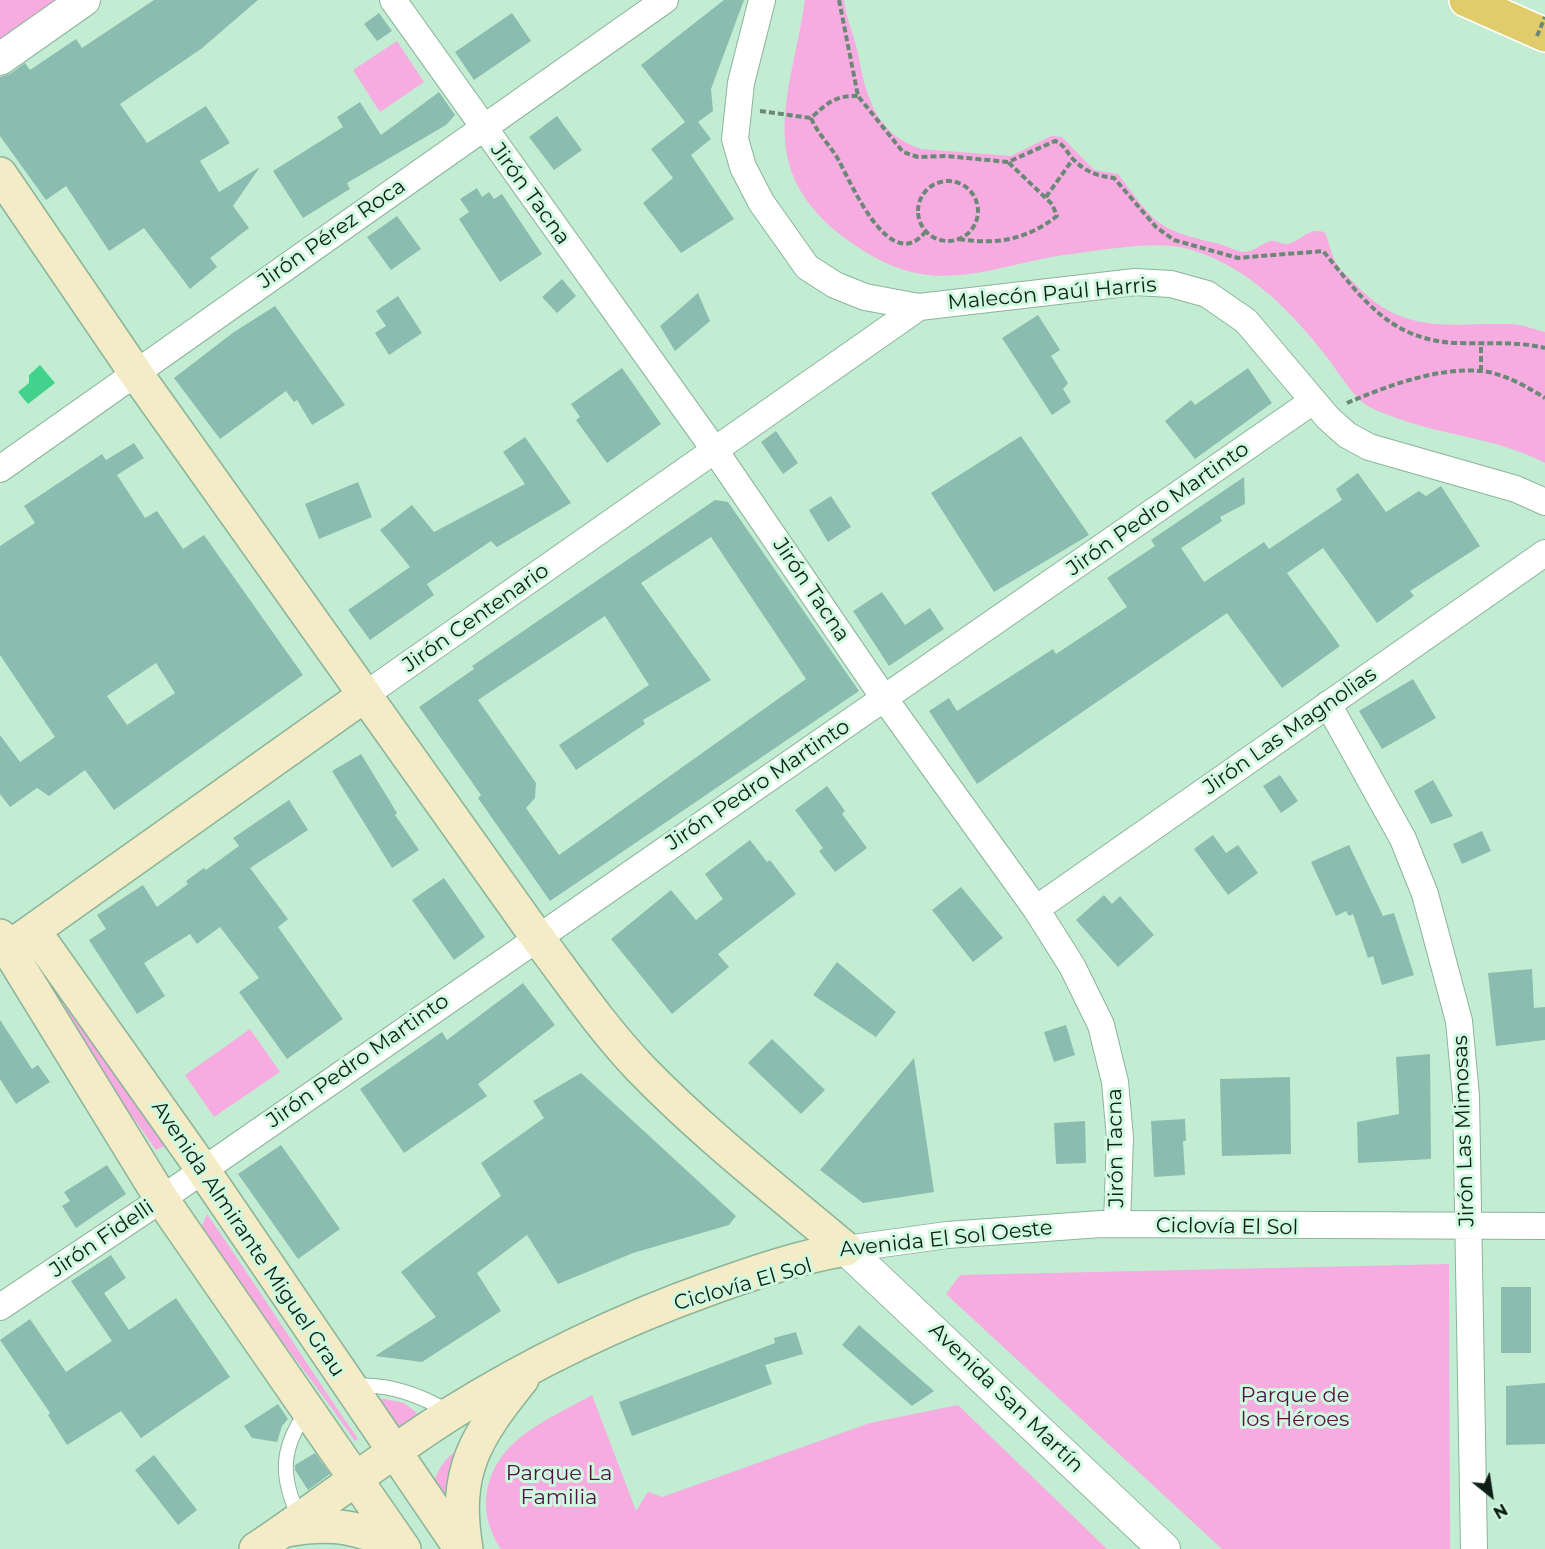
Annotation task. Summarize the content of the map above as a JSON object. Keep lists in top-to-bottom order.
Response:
{
  "streets": {
    "main road": ["Jirón Centenario", "Avenida Almirante Miguel Grau", "Avenida El Sol Oeste"],
    "street": [
      "Jirón Tacna",
      "Jirón Pérez Roca",
      "Malecón Paúl Harris",
      "Jirón Pedro Martinto",
      "Jirón Las Magnolias",
      "Jirón Las Mimosas",
      "Jirón Fidelli",
      "Avenida San Martín"
    ]
  },
  "crossings": [
    ["Jirón Tacna", "Jirón Pérez Roca"],
    ["Jirón Tacna", "Jirón Pedro Martinto"],
    ["Jirón Tacna", "Jirón Centenario"],
    ["Jirón Tacna", "Jirón Las Magnolias"],
    ["Jirón Tacna", "Avenida El Sol Oeste"],
    ["Malecón Paúl Harris", "Jirón Pedro Martinto"],
    ["Malecón Paúl Harris", "Jirón Centenario"],
    ["Jirón Pedro Martinto", "Jirón Fidelli"],
    ["Jirón Pedro Martinto", "Avenida Almirante Miguel Grau"],
    ["Jirón Centenario", "Avenida Almirante Miguel Grau"],
    ["Jirón Las Magnolias", "Jirón Las Mimosas"],
    ["Jirón Las Mimosas", "Avenida El Sol Oeste"],
    ["Jirón Fidelli", "Avenida Almirante Miguel Grau"],
    ["Avenida Almirante Miguel Grau", "Avenida El Sol Oeste"],
    ["Avenida El Sol Oeste", "Avenida San Martín"]
  ],
  "parks": ["Parque de los Héroes", "Parque La Familia"],
  "north": "bottom right"
}
